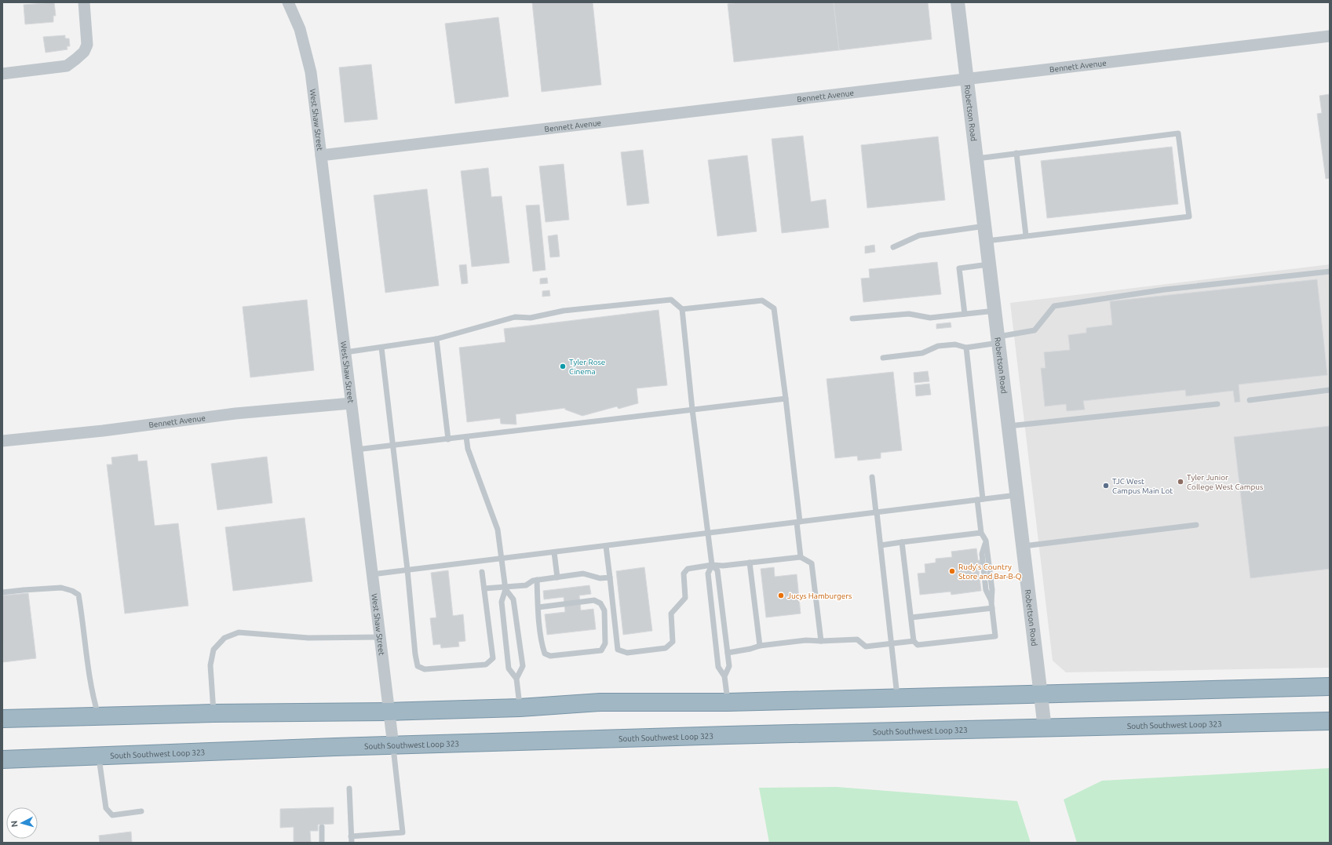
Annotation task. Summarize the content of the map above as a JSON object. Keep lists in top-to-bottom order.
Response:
{
  "streets": {
    "highway": ["South Southwest Loop 323"],
    "street": ["Bennett Avenue", "Robertson Road", "West Shaw Street"]
  },
  "crossings": [
    ["Bennett Avenue", "Robertson Road"],
    ["Bennett Avenue", "West Shaw Street"],
    ["Robertson Road", "South Southwest Loop 323"],
    ["West Shaw Street", "South Southwest Loop 323"]
  ],
  "places": [
    "Tyler Rose Cinema",
    "Tyler Junior College West Campus",
    "TJC West Campus Main Lot",
    "Rudy's Country Store and Bar-B-Q",
    "Jucys Hamburgers"
  ],
  "north": "left"
}
